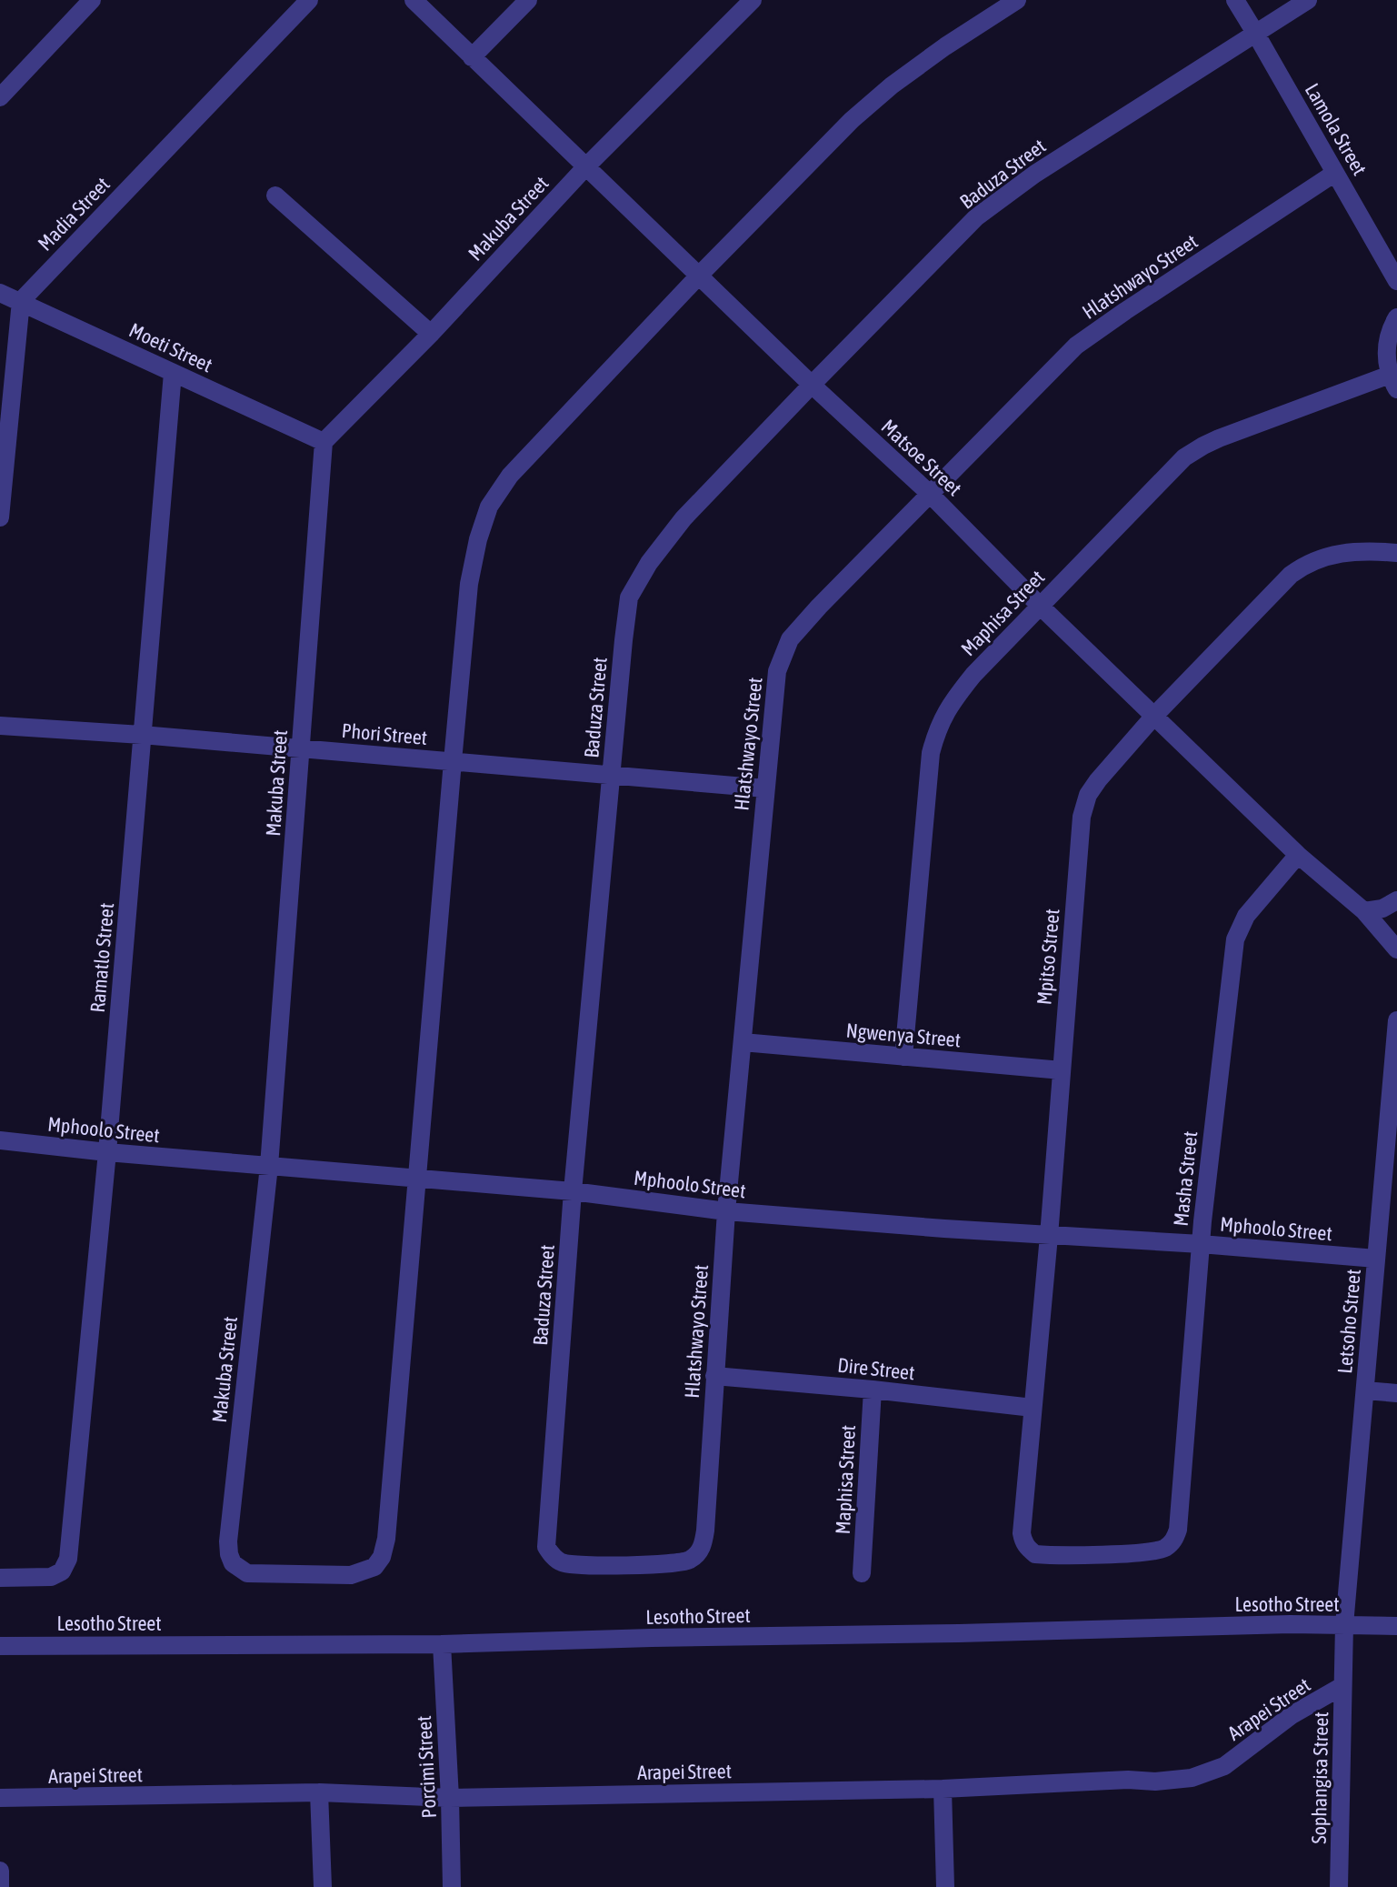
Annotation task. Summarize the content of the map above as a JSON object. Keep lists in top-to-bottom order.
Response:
{
  "streets": {
    "street": [
      "Lamola Street",
      "Baduza Street",
      "Madia Street",
      "Makuba Street",
      "Hlatshwayo Street",
      "Moeti Street",
      "Matsoe Street",
      "Maphisa Street",
      "Phori Street",
      "Mpitso Street",
      "Ramatlo Street",
      "Ngwenya Street",
      "Mphoolo Street",
      "Masha Street",
      "Letsoho Street",
      "Dire Street",
      "Lesotho Street",
      "Arapei Street",
      "Porcimi Street",
      "Sophangisa Street"
    ]
  },
  "crossings": [
    ["Lamola Street", "Baduza Street"],
    ["Lamola Street", "Hlatshwayo Street"],
    ["Baduza Street", "Hlatshwayo Street"],
    ["Baduza Street", "Matsoe Street"],
    ["Baduza Street", "Phori Street"],
    ["Baduza Street", "Mphoolo Street"],
    ["Madia Street", "Moeti Street"],
    ["Makuba Street", "Moeti Street"],
    ["Makuba Street", "Matsoe Street"],
    ["Makuba Street", "Phori Street"],
    ["Makuba Street", "Mphoolo Street"],
    ["Hlatshwayo Street", "Matsoe Street"],
    ["Hlatshwayo Street", "Phori Street"],
    ["Hlatshwayo Street", "Ngwenya Street"],
    ["Hlatshwayo Street", "Mphoolo Street"],
    ["Hlatshwayo Street", "Dire Street"],
    ["Moeti Street", "Ramatlo Street"],
    ["Matsoe Street", "Maphisa Street"],
    ["Matsoe Street", "Mpitso Street"],
    ["Matsoe Street", "Masha Street"],
    ["Maphisa Street", "Ngwenya Street"],
    ["Maphisa Street", "Dire Street"],
    ["Phori Street", "Ramatlo Street"],
    ["Mpitso Street", "Ngwenya Street"],
    ["Mpitso Street", "Mphoolo Street"],
    ["Mpitso Street", "Masha Street"],
    ["Mpitso Street", "Dire Street"],
    ["Ramatlo Street", "Mphoolo Street"],
    ["Mphoolo Street", "Masha Street"],
    ["Mphoolo Street", "Letsoho Street"],
    ["Letsoho Street", "Lesotho Street"],
    ["Letsoho Street", "Sophangisa Street"],
    ["Lesotho Street", "Porcimi Street"],
    ["Lesotho Street", "Sophangisa Street"],
    ["Arapei Street", "Porcimi Street"],
    ["Arapei Street", "Sophangisa Street"]
  ]
}
